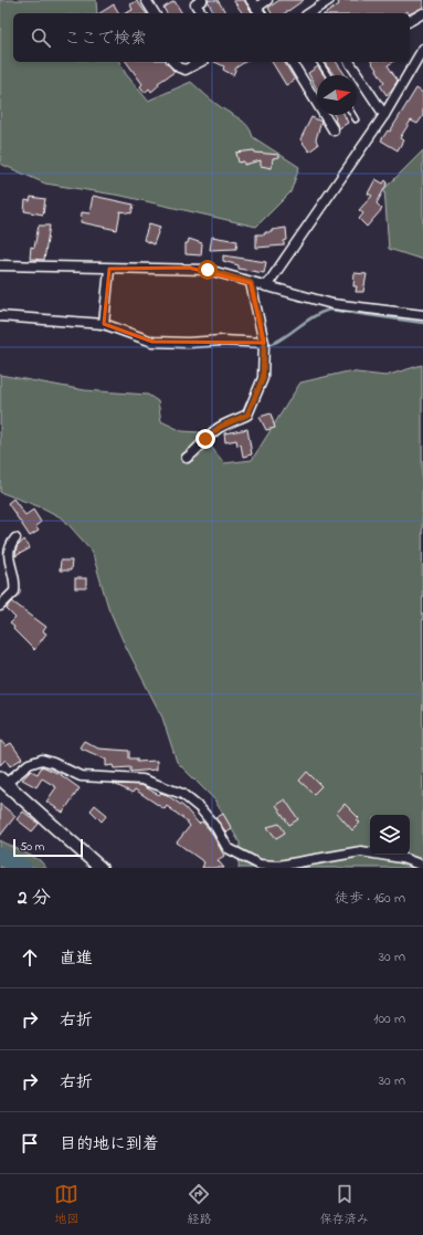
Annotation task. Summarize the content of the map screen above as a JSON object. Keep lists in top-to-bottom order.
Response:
{
  "scale_bar": "50 m",
  "north": "right",
  "page": {
    "search": "ここで検索",
    "scale": "50 m",
    "heading": ["2 分", "徒歩 · 160 m"],
    "list": [
      ["直進", "30 m"],
      ["右折", "100 m"],
      ["右折", "30 m"],
      "目的地に到着"
    ],
    "nav": ["地図", "経路", "保存済み"]
  }
}
